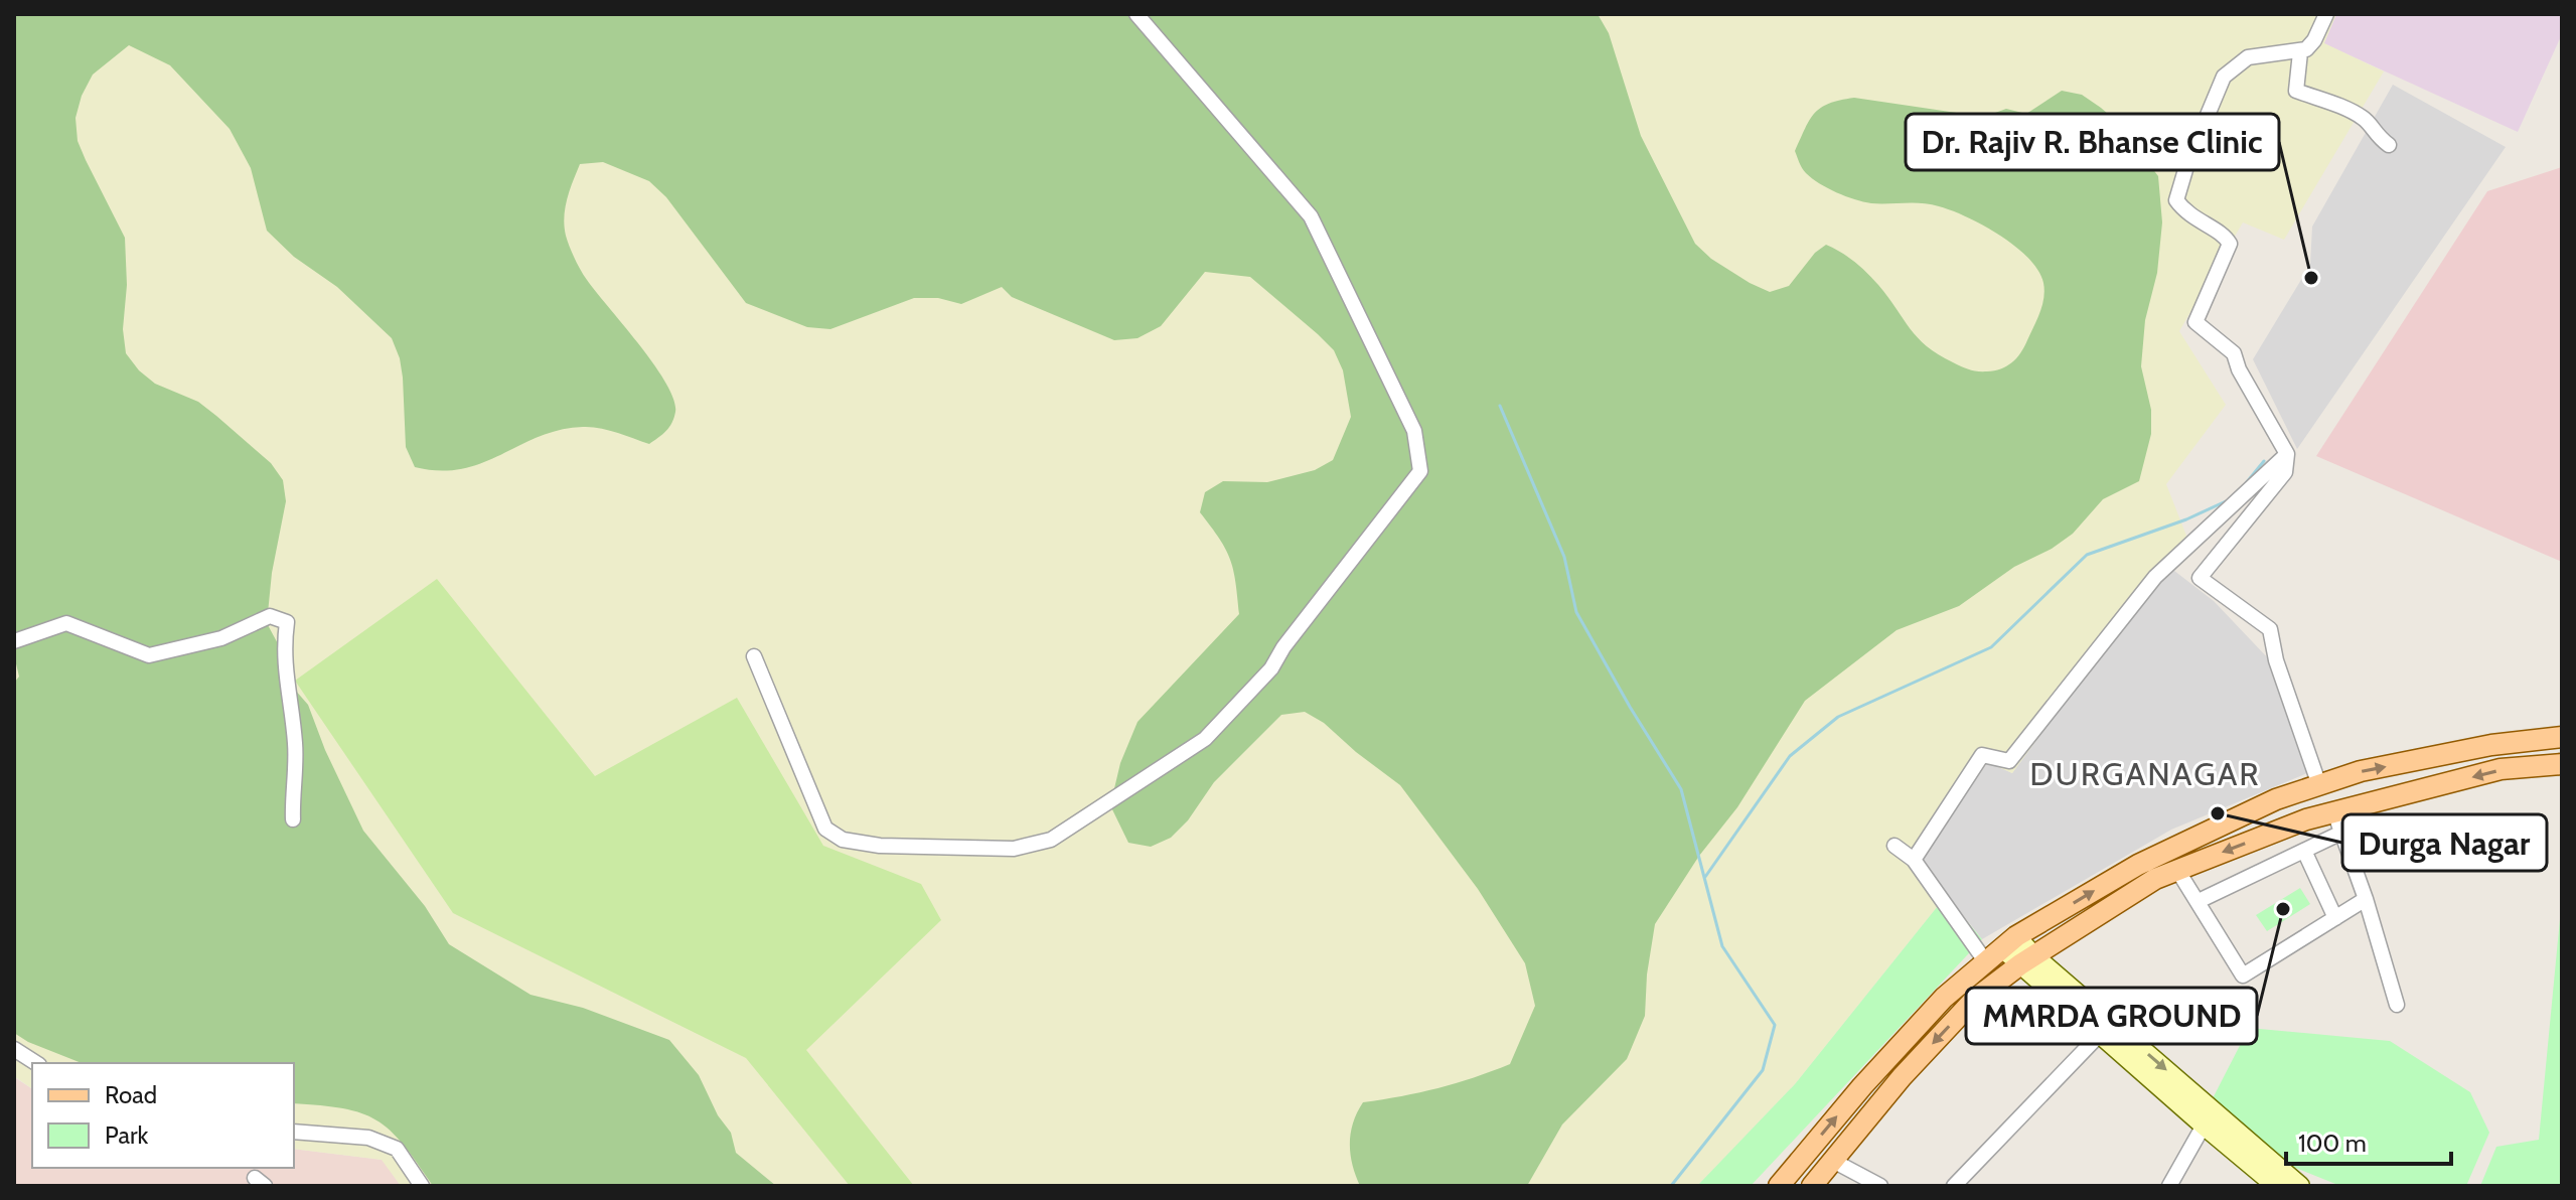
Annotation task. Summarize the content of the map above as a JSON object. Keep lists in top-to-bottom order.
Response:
{
  "districts": ["DURGANAGAR"],
  "places": ["Dr. Rajiv R. Bhanse Clinic", "Durga Nagar", "MMRDA GROUND"],
  "legend": ["Road", "Park"],
  "scale_bar": "100 m"
}
